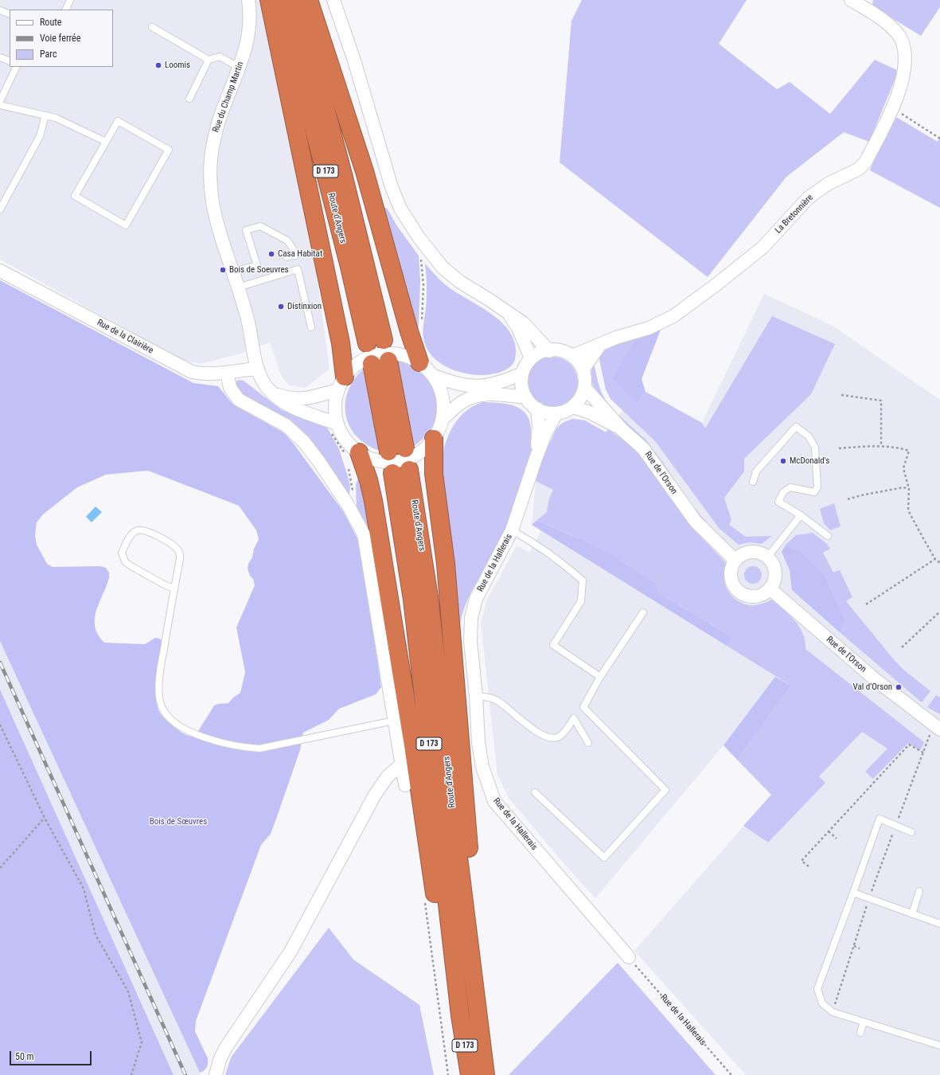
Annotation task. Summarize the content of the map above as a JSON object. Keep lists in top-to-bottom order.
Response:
{
  "streets": {
    "highway": ["D 173", "Route d'Angers"],
    "street": [
      "Rue du Champ Martin",
      "La Bretonnière",
      "Rue de la Clairière",
      "Rue de l'Orson",
      "Rue de la Hallerais"
    ]
  },
  "crossings": [
    ["Rue du Champ Martin", "Rue de la Clairière"],
    ["La Bretonnière", "Rue de l'Orson"],
    ["La Bretonnière", "Rue de la Hallerais"],
    ["Rue de l'Orson", "Rue de la Hallerais"]
  ],
  "parks": ["Bois de Sœuvres"],
  "places": [
    "Loomis",
    "Casa Habitat",
    "Bois de Soeuvres",
    "Distinxion",
    "McDonald's",
    "Val d'Orson"
  ],
  "legend": ["Route", "Voie ferrée", "Parc"],
  "scale_bar": "50 m"
}
